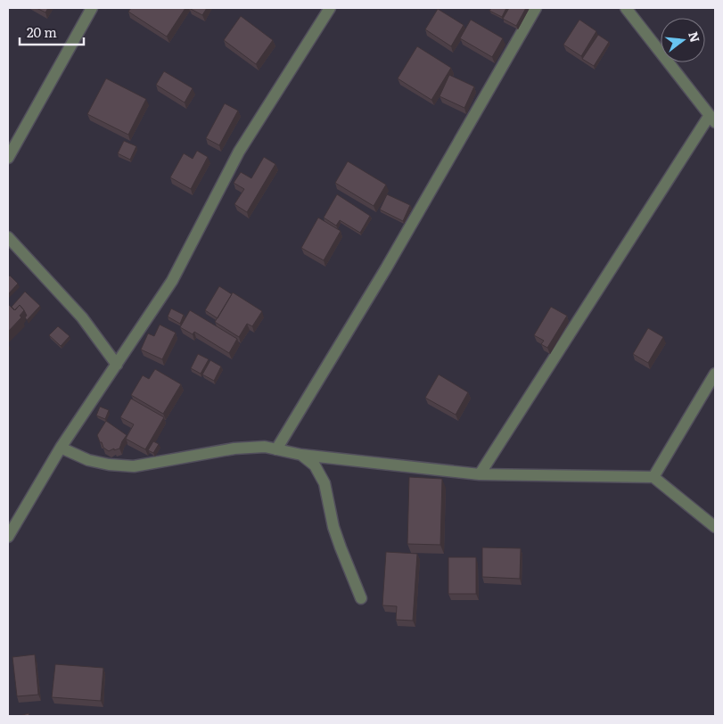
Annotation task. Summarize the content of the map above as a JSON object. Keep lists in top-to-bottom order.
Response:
{
  "scale_bar": "20 m",
  "north": "right"
}
